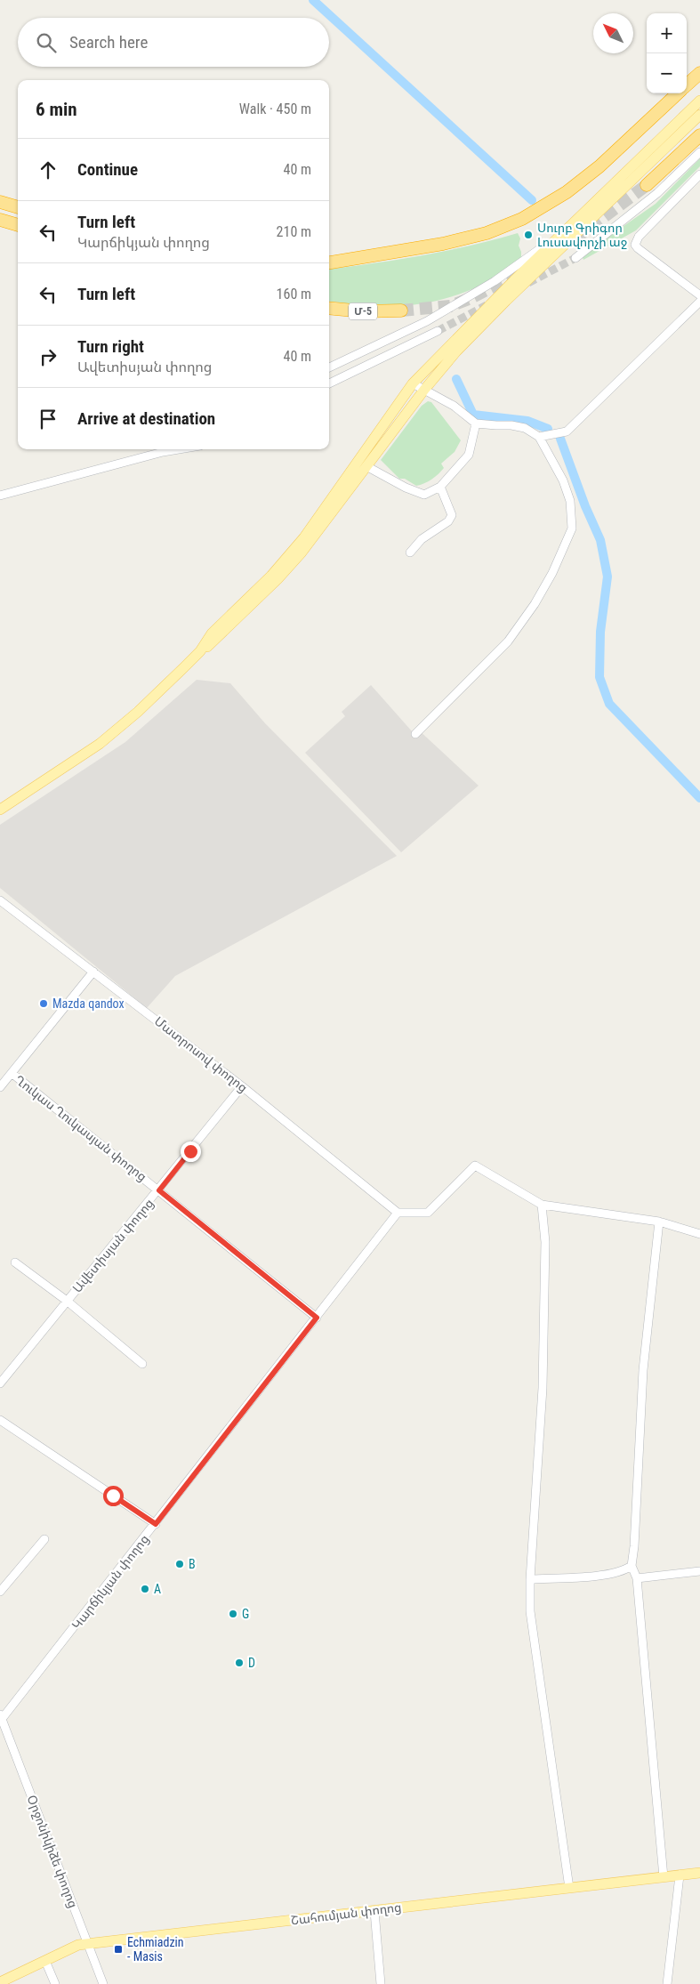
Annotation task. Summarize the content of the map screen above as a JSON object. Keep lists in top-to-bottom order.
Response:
{
  "streets": {
    "highway": ["Մ-5"],
    "main road": ["Շահումյան փողոց"],
    "street": [
      "Մատրոսով փողոց",
      "Ղուկաս Ղուկասյան փողոց",
      "Ավետիսյան փողոց",
      "Կարճիկյան փողոց",
      "Օրջոնիկիձե փողոց"
    ]
  },
  "crossings": [
    ["Մատրոսով փողոց", "Ավետիսյան փողոց"],
    ["Մատրոսով փողոց", "Կարճիկյան փողոց"],
    ["Ղուկաս Ղուկասյան փողոց", "Ավետիսյան փողոց"],
    ["Ղուկաս Ղուկասյան փողոց", "Կարճիկյան փողոց"],
    ["Կարճիկյան փողոց", "Օրջոնիկիձե փողոց"],
    ["Օրջոնիկիձե փողոց", "Շահումյան փողոց"]
  ],
  "places": {
    "other": [
      "Սուրբ Գրիգոր Լուսավորչի աջ",
      "Mazda qandox",
      "B",
      "A",
      "G",
      "D"
    ],
    "transit": ["Echmiadzin - Masis"]
  },
  "north": "top left",
  "page": {
    "map_buttons": ["+", "−"],
    "search": "Search here",
    "heading": ["6 min", "Walk · 450 m"],
    "list": [
      ["Continue", "40 m"],
      ["Turn left", "Կարճիկյան փողոց", "210 m"],
      ["Turn left", "160 m"],
      ["Turn right", "Ավետիսյան փողոց", "40 m"],
      "Arrive at destination"
    ]
  }
}
